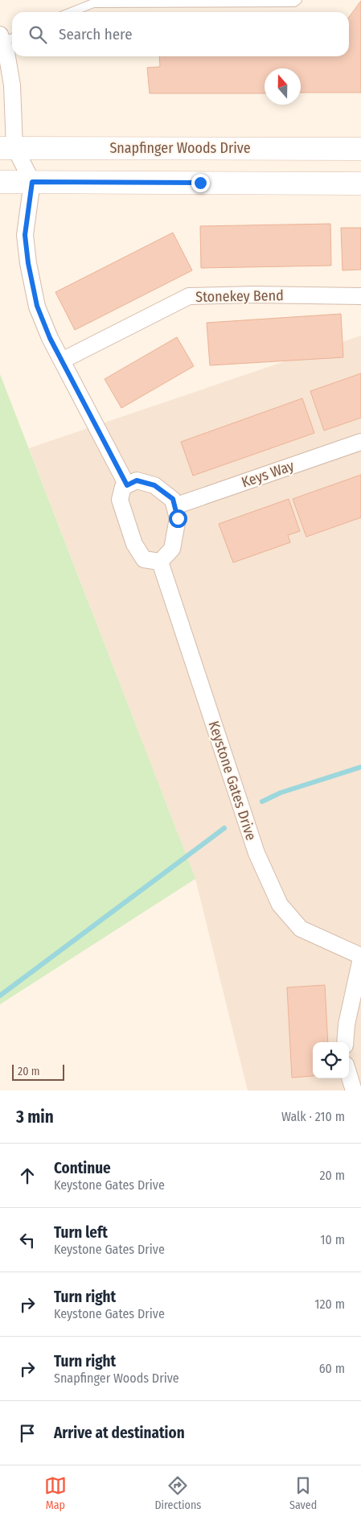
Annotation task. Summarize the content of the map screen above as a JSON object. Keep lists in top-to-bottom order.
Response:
{
  "streets": {
    "main road": ["Snapfinger Woods Drive"],
    "street": ["Stonekey Bend", "Keys Way", "Keystone Gates Drive"]
  },
  "crossings": [
    ["Keys Way", "Keystone Gates Drive"]
  ],
  "scale_bar": "20 m",
  "north": "top",
  "page": {
    "search": "Search here",
    "scale": "20 m",
    "heading": ["3 min", "Walk · 210 m"],
    "list": [
      ["Continue", "Keystone Gates Drive", "20 m"],
      ["Turn left", "Keystone Gates Drive", "10 m"],
      ["Turn right", "Keystone Gates Drive", "120 m"],
      ["Turn right", "Snapfinger Woods Drive", "60 m"],
      "Arrive at destination"
    ],
    "nav": ["Map", "Directions", "Saved"]
  }
}
